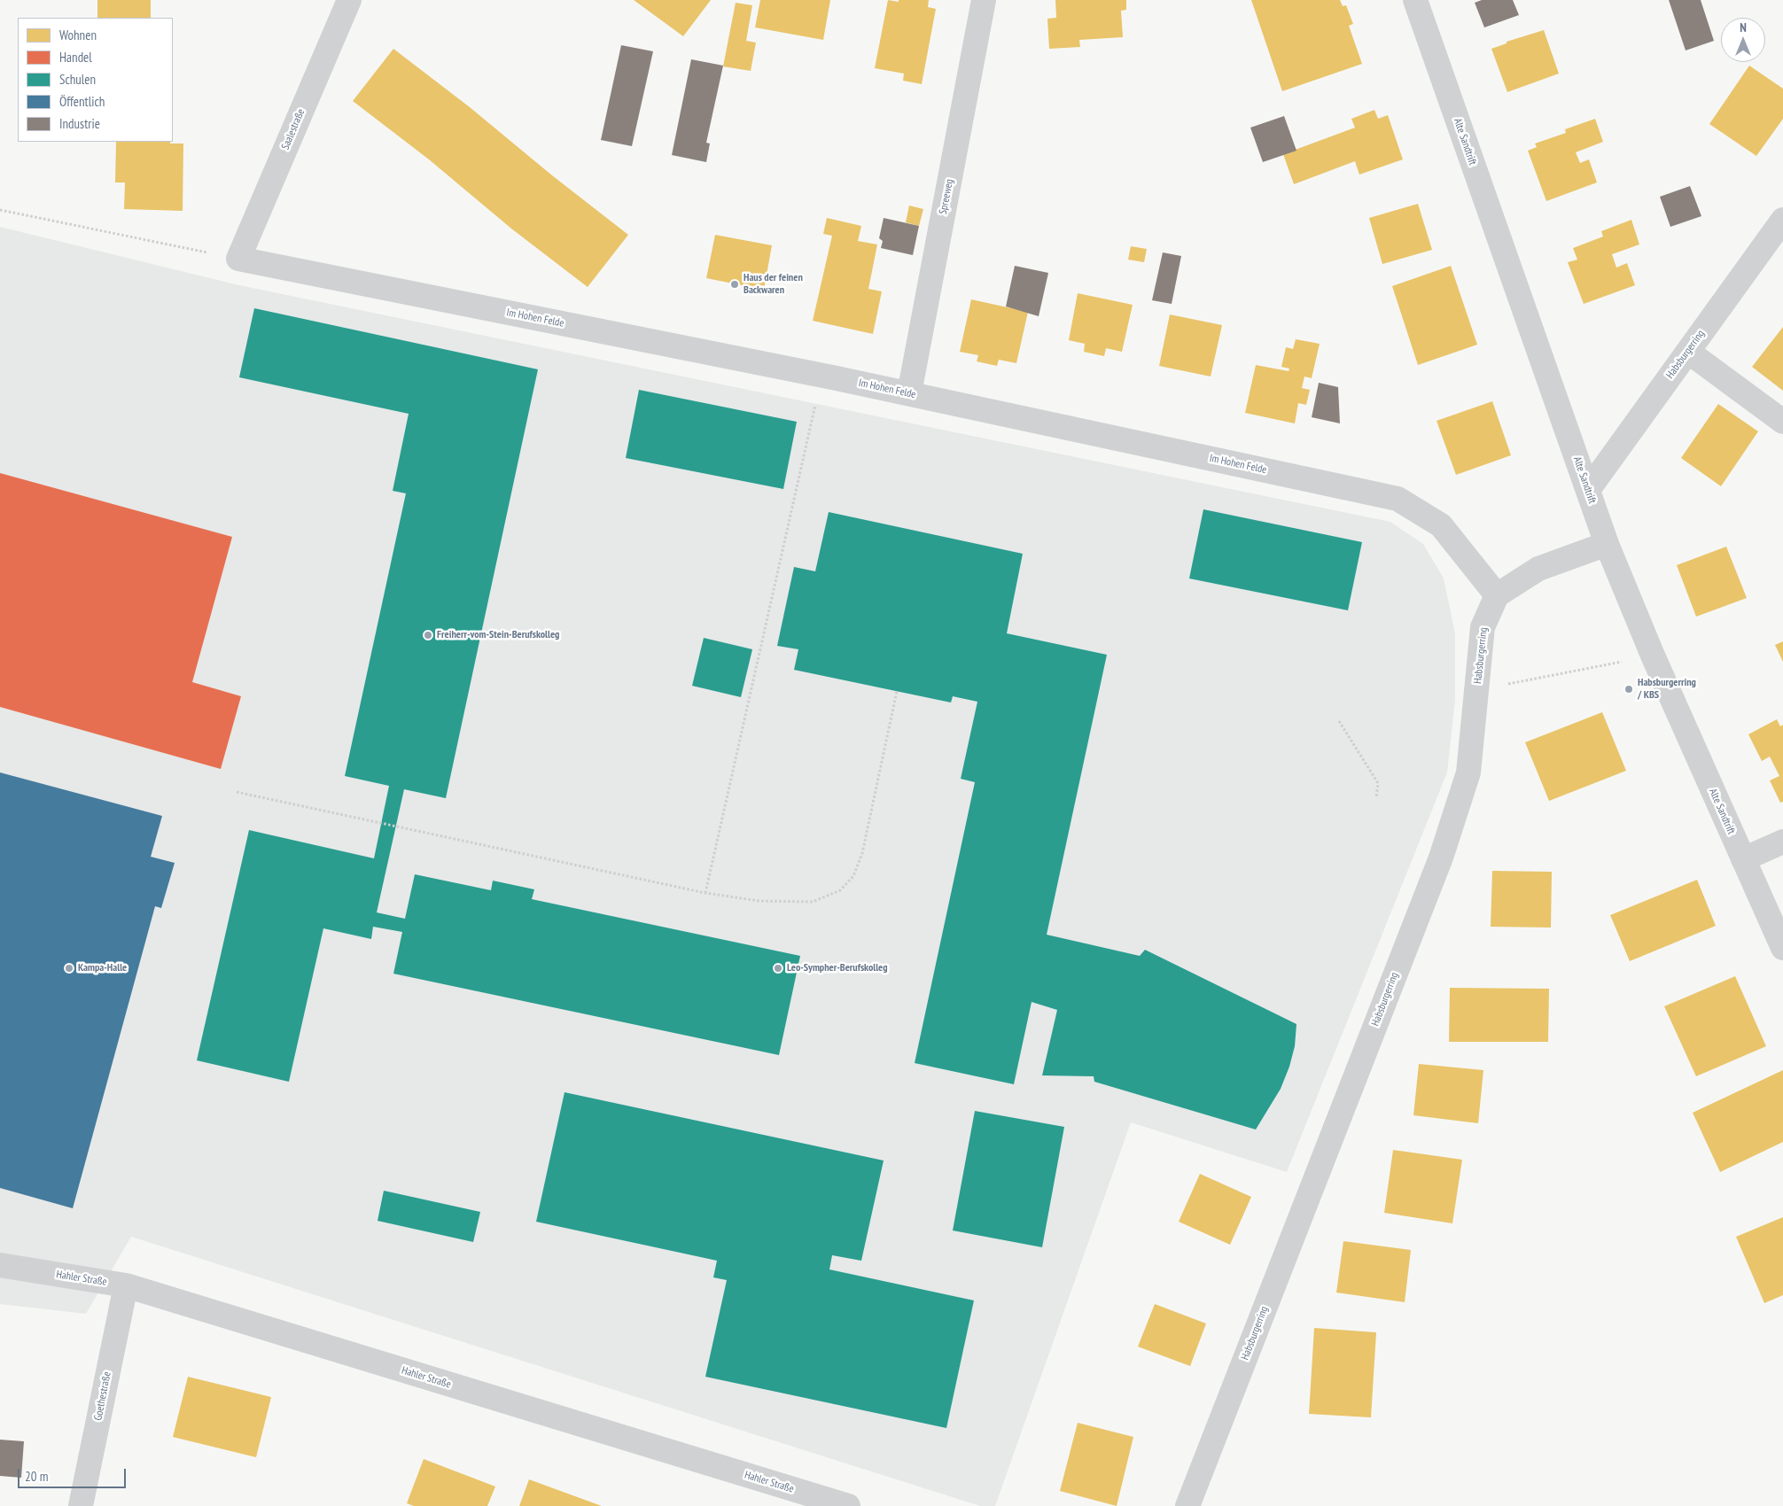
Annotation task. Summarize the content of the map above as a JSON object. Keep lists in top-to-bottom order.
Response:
{
  "streets": {
    "street": [
      "Saalestraße",
      "Alte Sandtrift",
      "Spreeweg",
      "Im Hohen Felde",
      "Habsburgerring",
      "Hahler Straße",
      "Goethestraße"
    ]
  },
  "crossings": [
    ["Saalestraße", "Im Hohen Felde"],
    ["Alte Sandtrift", "Habsburgerring"],
    ["Spreeweg", "Im Hohen Felde"],
    ["Im Hohen Felde", "Habsburgerring"],
    ["Hahler Straße", "Goethestraße"]
  ],
  "places": [
    "Haus der feinen Backwaren",
    "Freiherr-vom-Stein-Berufskolleg",
    "Habsburgerring / KBS",
    "Kampa-Halle",
    "Leo-Sympher-Berufskolleg"
  ],
  "legend": [
    "Wohnen",
    "Handel",
    "Schulen",
    "Öffentlich",
    "Industrie"
  ],
  "scale_bar": "20 m",
  "north": "top"
}
